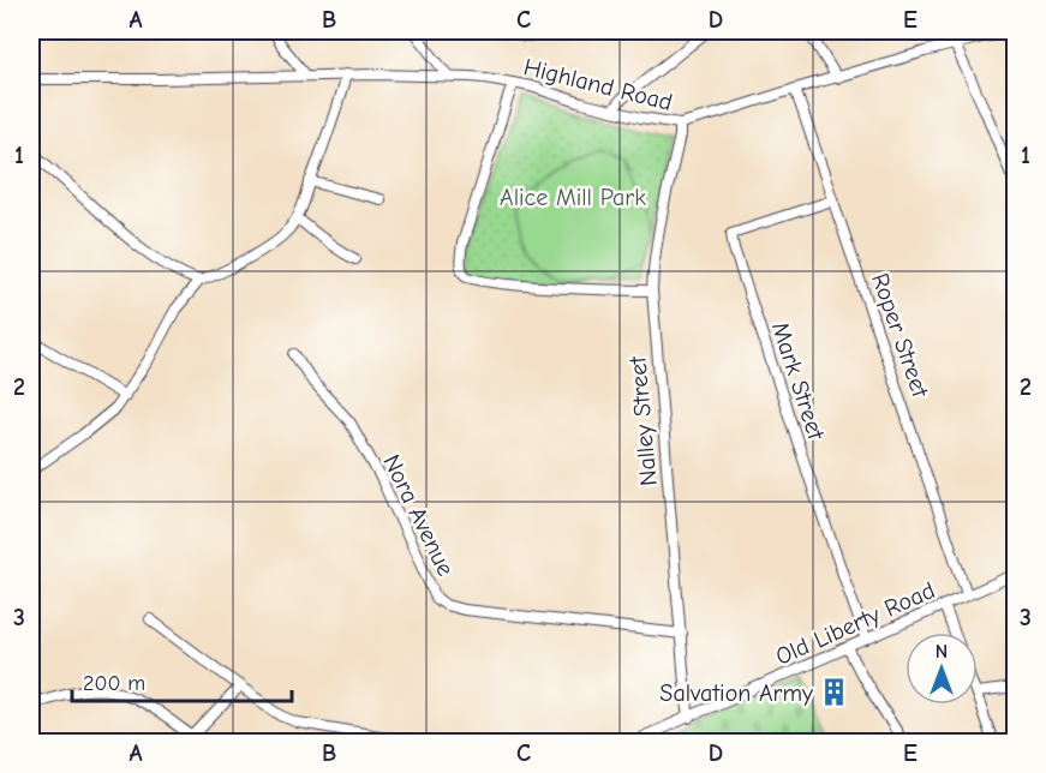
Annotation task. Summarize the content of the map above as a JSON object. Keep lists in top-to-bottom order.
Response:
{
  "streets": {
    "street": [
      "Highland Road",
      "Roper Street",
      "Mark Street",
      "Nalley Street",
      "Nora Avenue",
      "Old Liberty Road"
    ]
  },
  "crossings": [
    ["Highland Road", "Roper Street"],
    ["Highland Road", "Nalley Street"],
    ["Roper Street", "Mark Street"],
    ["Roper Street", "Old Liberty Road"],
    ["Mark Street", "Old Liberty Road"],
    ["Nalley Street", "Nora Avenue"],
    ["Nalley Street", "Old Liberty Road"]
  ],
  "parks": ["Alice Mill Park"],
  "places": {
    "building": ["Salvation Army"]
  },
  "scale_bar": "200 m",
  "north": "top",
  "grid": {
    "columns": [
      "A",
      "B",
      "C",
      "D",
      "E"
    ],
    "rows": ["1", "2", "3"]
  }
}
